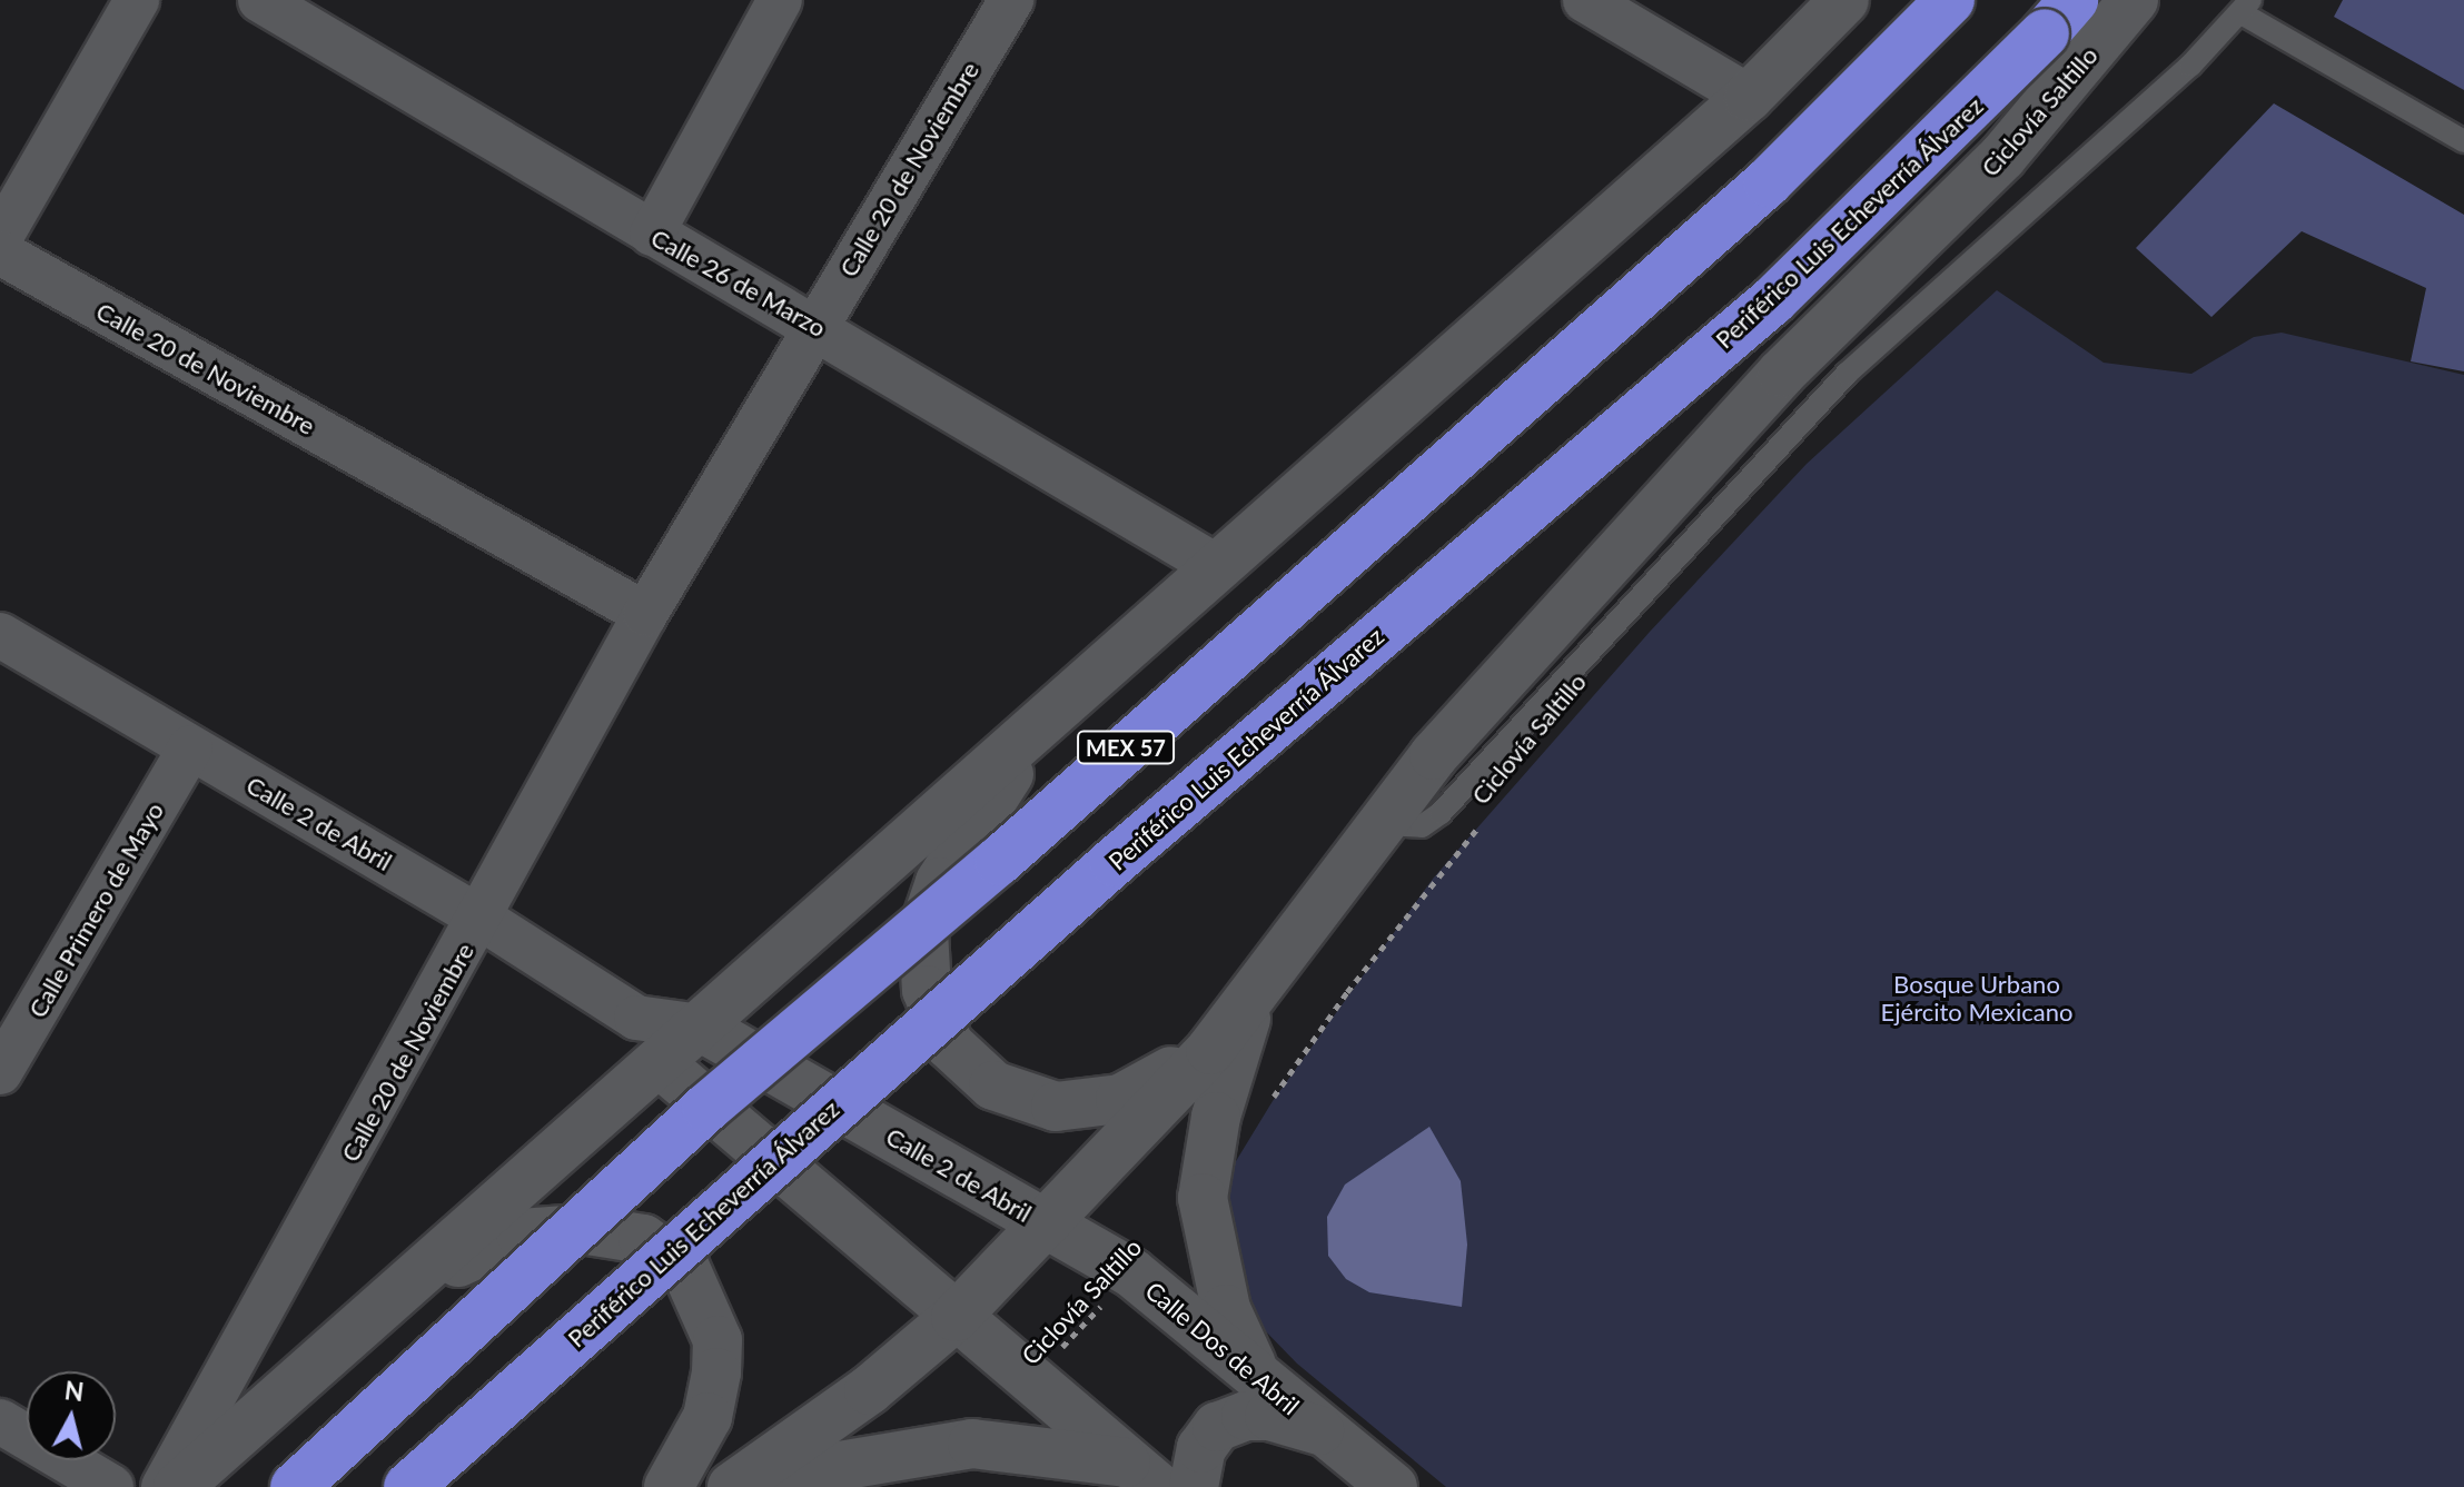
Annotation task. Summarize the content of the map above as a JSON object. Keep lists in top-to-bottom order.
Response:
{
  "streets": {
    "highway": ["Periférico Luis Echeverría Álvarez", "MEX 57"],
    "street": [
      "Calle 20 de Noviembre",
      "Calle 26 de Marzo",
      "Calle 2 de Abril",
      "Calle Primero de Mayo",
      "Calle Dos de Abril"
    ],
    "path": ["Ciclovía Saltillo"]
  },
  "crossings": [
    ["Ciclovía Saltillo", "Calle Dos de Abril"],
    ["Calle 20 de Noviembre", "Calle 26 de Marzo"],
    ["Calle 20 de Noviembre", "Calle 2 de Abril"],
    ["Calle 2 de Abril", "Calle Primero de Mayo"],
    ["Calle 2 de Abril", "Calle Dos de Abril"]
  ],
  "parks": ["Bosque Urbano Ejército Mexicano"],
  "north": "top"
}
